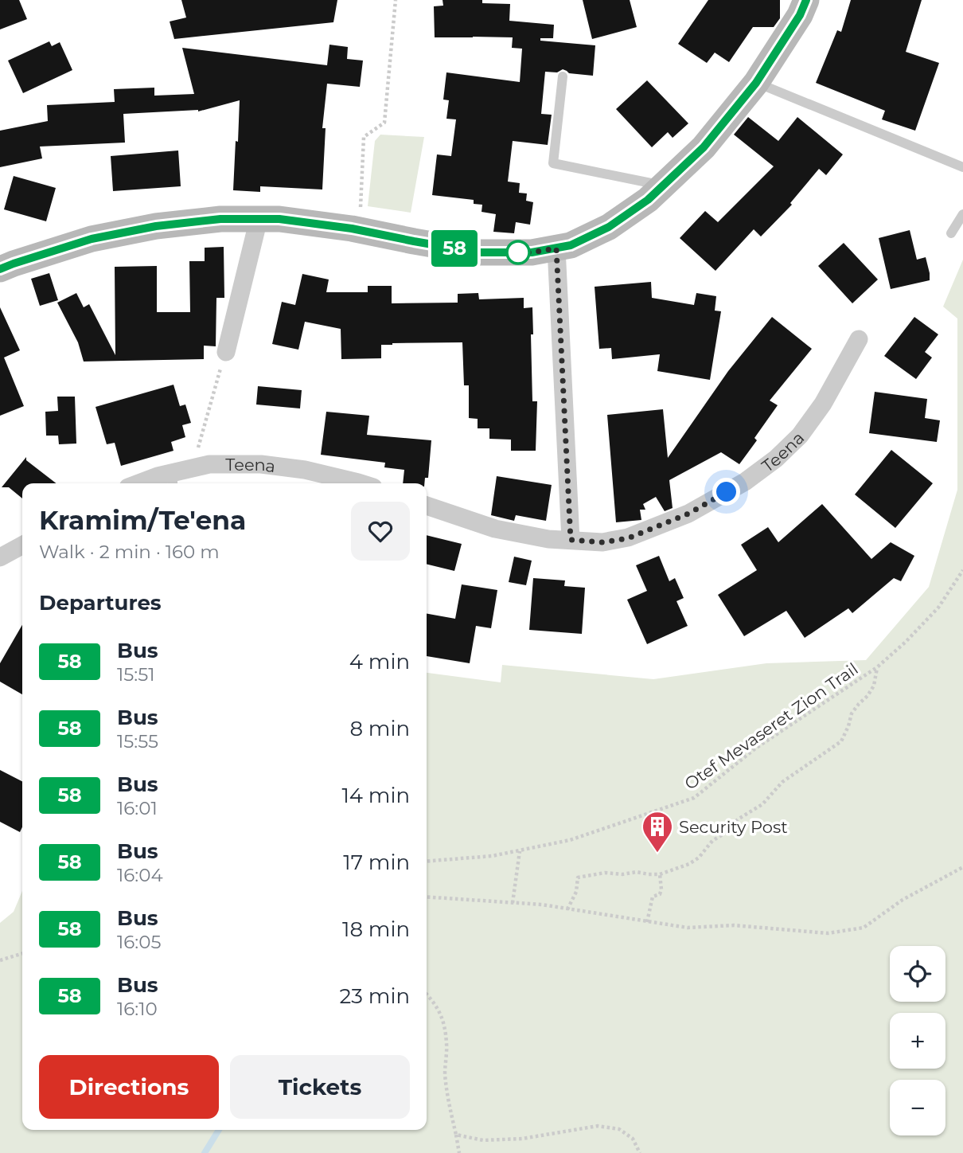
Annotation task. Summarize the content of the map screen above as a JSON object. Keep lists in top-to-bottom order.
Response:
{
  "streets": {
    "street": ["Teena"],
    "path": ["Otef Mevaseret Zion Trail"]
  },
  "places": {
    "building": ["Security Post"]
  },
  "lines": ["bus line 58"],
  "page": {
    "on_map": "58",
    "heading": [
      ["Kramim/Te'ena", "Walk · 2 min · 160 m"],
      "Departures"
    ],
    "list": [
      {
        "mark": "58",
        "name": "Bus",
        "note": "15:51",
        "value": "4 min"
      },
      {
        "mark": "58",
        "name": "Bus",
        "note": "15:55",
        "value": "8 min"
      },
      {
        "mark": "58",
        "name": "Bus",
        "note": "16:01",
        "value": "14 min"
      },
      {
        "mark": "58",
        "name": "Bus",
        "note": "16:04",
        "value": "17 min"
      },
      {
        "mark": "58",
        "name": "Bus",
        "note": "16:05",
        "value": "18 min"
      },
      {
        "mark": "58",
        "name": "Bus",
        "note": "16:10",
        "value": "23 min"
      }
    ],
    "map_buttons": ["+", "−"],
    "buttons": ["Directions", "Tickets"]
  }
}
